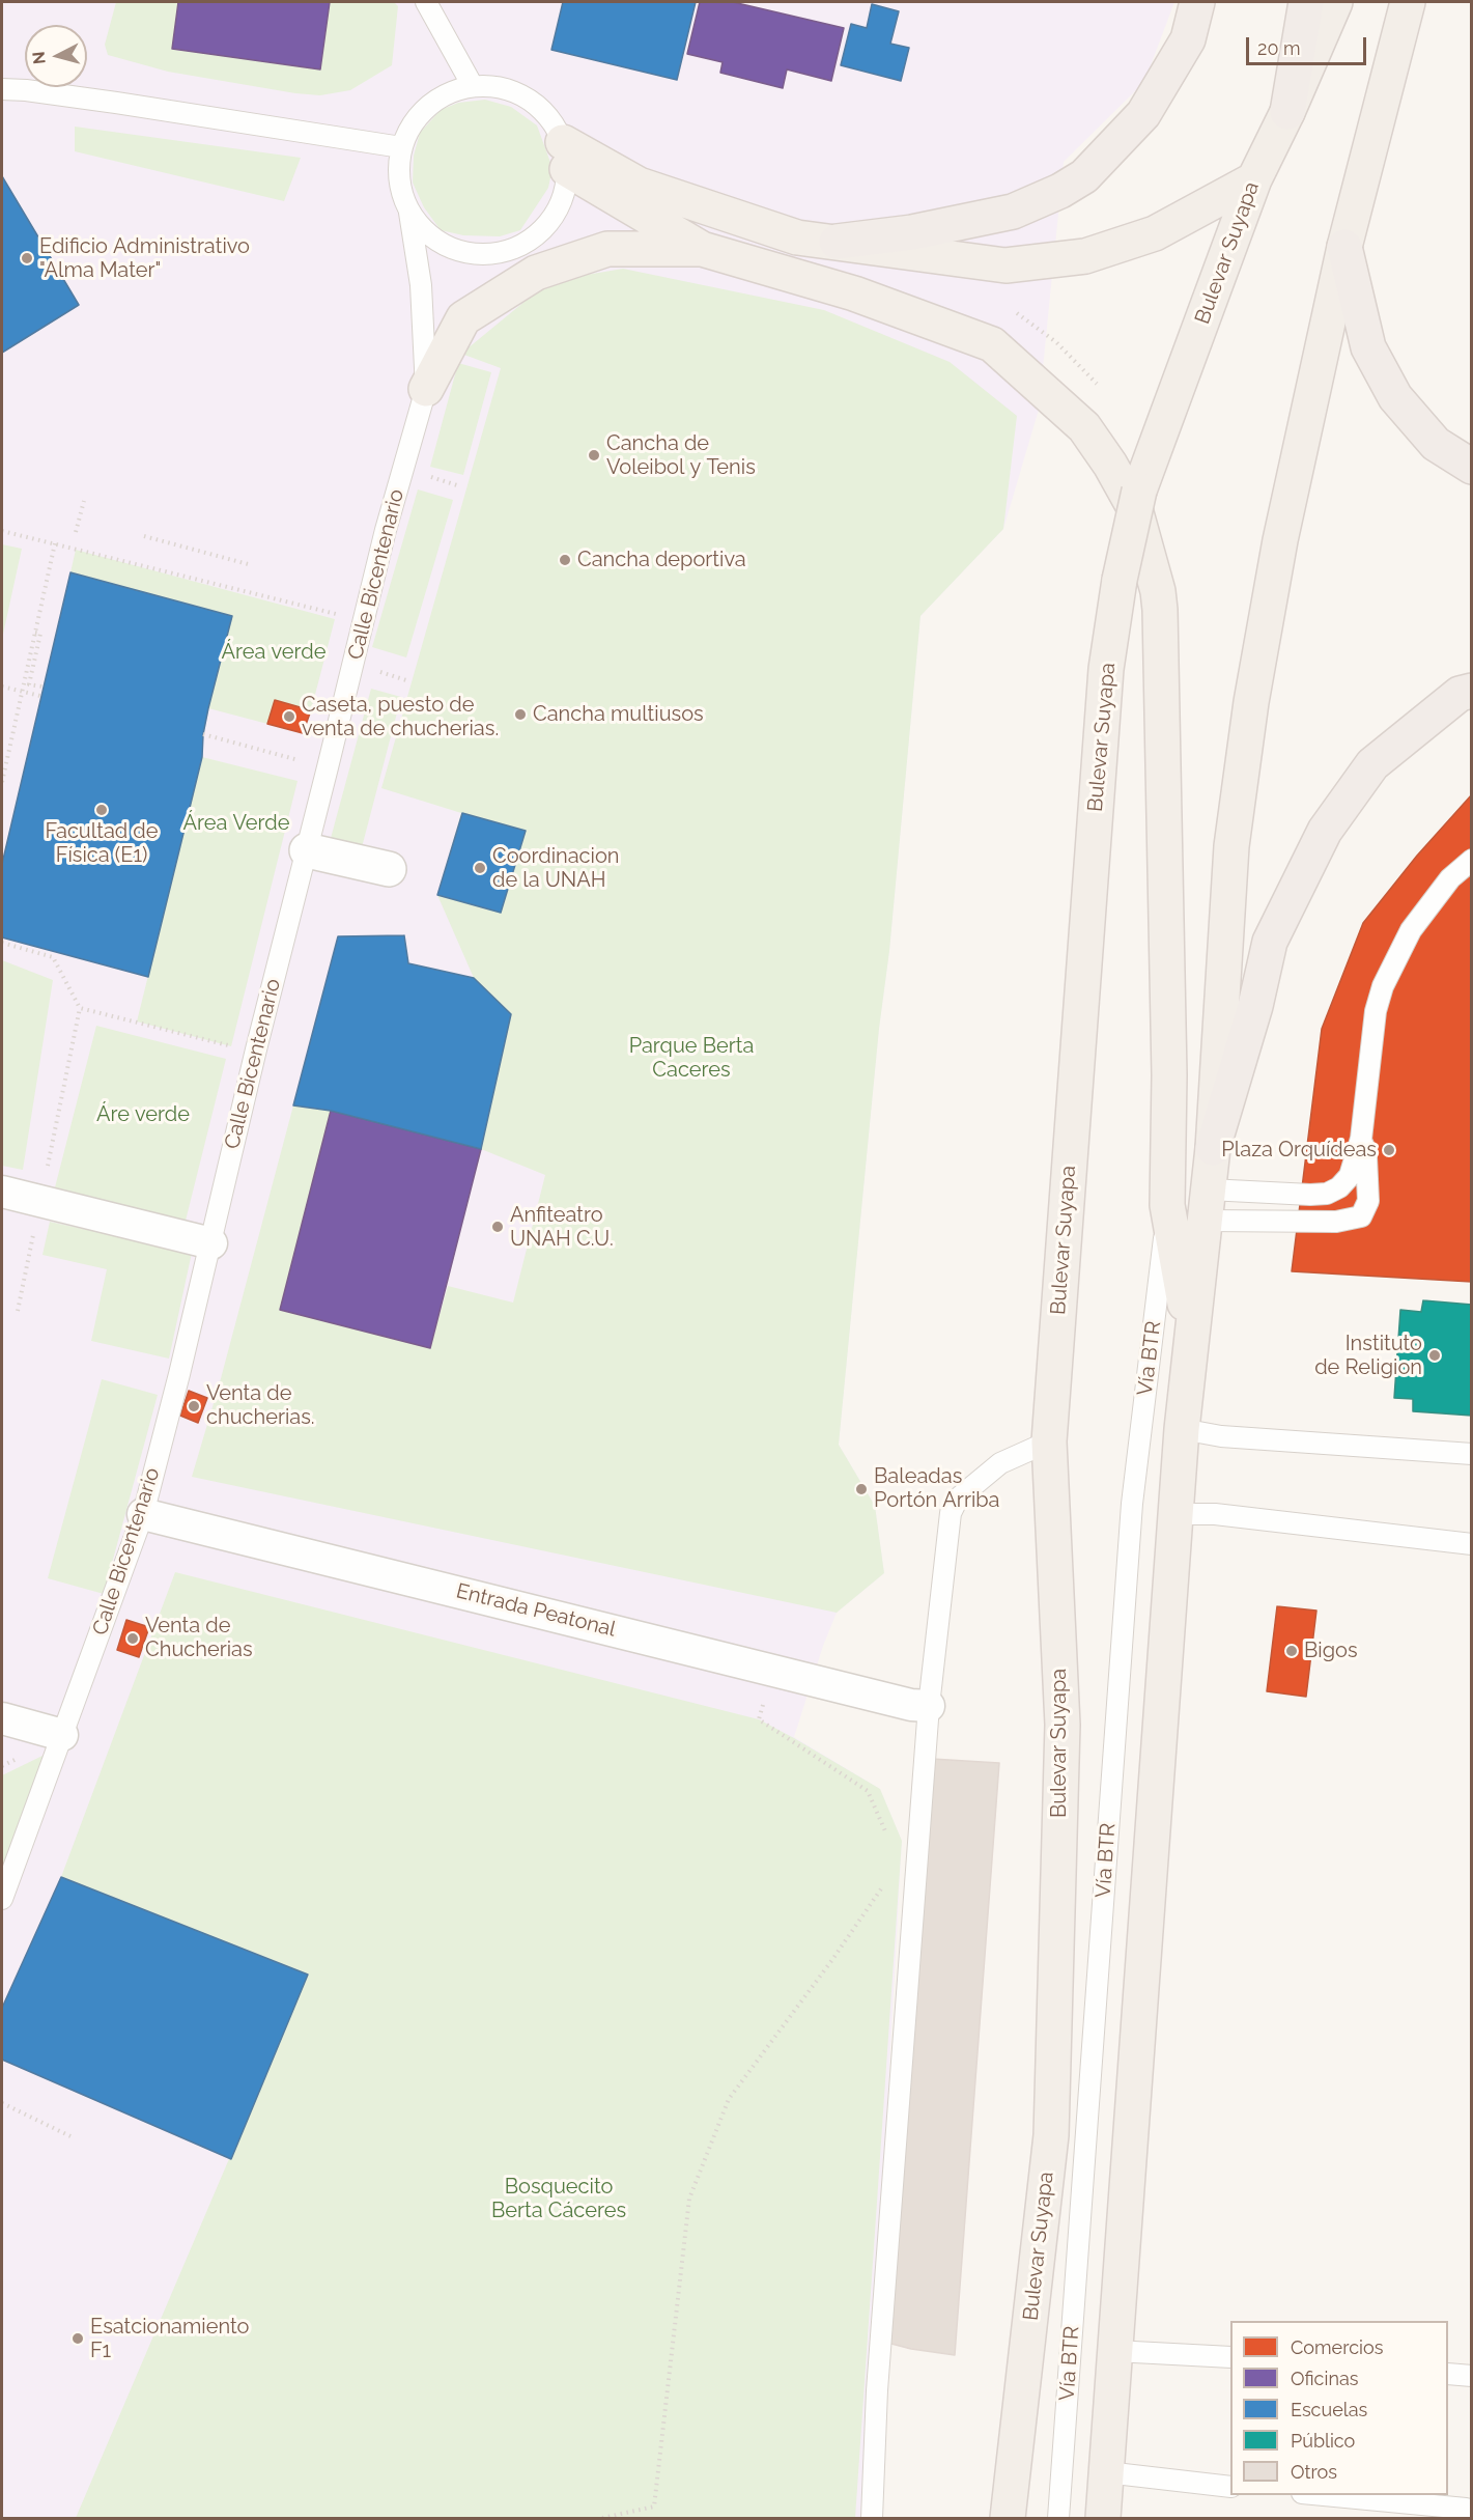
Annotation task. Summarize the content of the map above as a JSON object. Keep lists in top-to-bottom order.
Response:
{
  "streets": {
    "main road": ["Bulevar Suyapa"],
    "street": ["Entrada Peatonal"],
    "lane": ["Calle Bicentenario", "Vía BTR"]
  },
  "crossings": [
    ["Calle Bicentenario", "Entrada Peatonal"]
  ],
  "parks": [
    "Área verde",
    "Área Verde",
    "Parque Berta Caceres",
    "Áre verde",
    "Bosquecito Berta Cáceres"
  ],
  "places": [
    "Edificio Administrativo \"Alma Mater\"",
    "Cancha de Voleibol y Tenis",
    "Cancha deportiva",
    "Cancha multiusos",
    "Caseta, puesto de venta de chucherias.",
    "Facultad de Física (E1)",
    "Coordinacion de la UNAH",
    "Plaza Orquídeas",
    "Anfiteatro UNAH C.U.",
    "Instituto de Religion",
    "Venta de chucherias.",
    "Baleadas Portón Arriba",
    "Venta de Chucherias",
    "Bigos",
    "Esatcionamiento F1"
  ],
  "legend": [
    "Comercios",
    "Oficinas",
    "Escuelas",
    "Público",
    "Otros"
  ],
  "scale_bar": "20 m",
  "north": "left"
}
